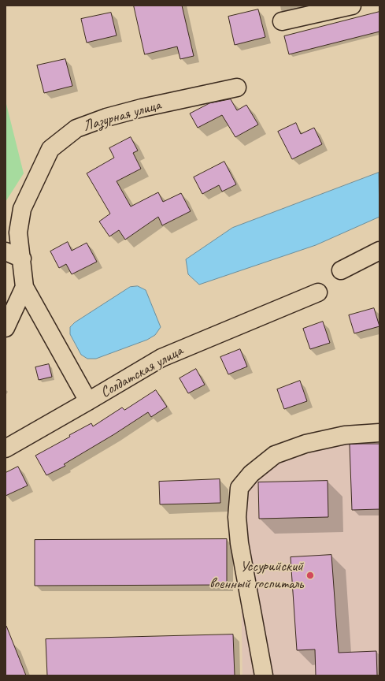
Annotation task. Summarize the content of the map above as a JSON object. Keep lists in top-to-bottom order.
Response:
{
  "streets": {
    "street": ["Лазурная улица", "Солдатская улица"]
  },
  "places": ["Уссурийский военный госпиталь"]
}
